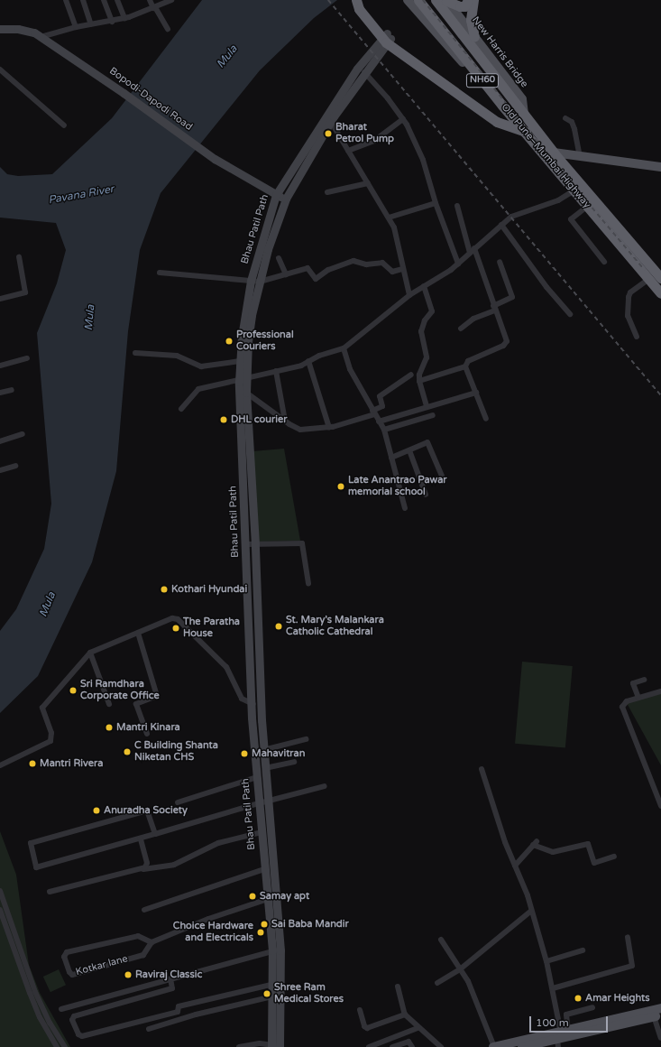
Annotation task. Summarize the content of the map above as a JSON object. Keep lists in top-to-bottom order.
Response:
{
  "streets": {
    "highway": ["NH60", "Old Pune–Mumbai Highway"],
    "main road": ["New Harris Bridge", "Bopodi-Dapodi Road", "Bhau Patil Path"],
    "street": ["Kotkar lane"]
  },
  "crossings": [
    ["New Harris Bridge", "Old Pune–Mumbai Highway"],
    ["NH60", "Old Pune–Mumbai Highway"],
    ["Bopodi-Dapodi Road", "Bhau Patil Path"],
    ["Bhau Patil Path", "Kotkar lane"]
  ],
  "water": ["Mula", "Pavana River"],
  "places": [
    "Bharat Petrol Pump",
    "Professional Couriers",
    "DHL courier",
    "Late Anantrao Pawar memorial school",
    "Kothari Hyundai",
    "St. Mary's Malankara Catholic Cathedral",
    "The Paratha House",
    "Sri Ramdhara Corporate Office",
    "Mantri Kinara",
    "C Building Shanta Niketan CHS",
    "Mahavitran",
    "Mantri Rivera",
    "Anuradha Society",
    "Samay apt",
    "Sai Baba Mandir",
    "Choice Hardware and Electricals",
    "Raviraj Classic",
    "Shree Ram Medical Stores",
    "Amar Heights"
  ],
  "scale_bar": "100 m"
}
